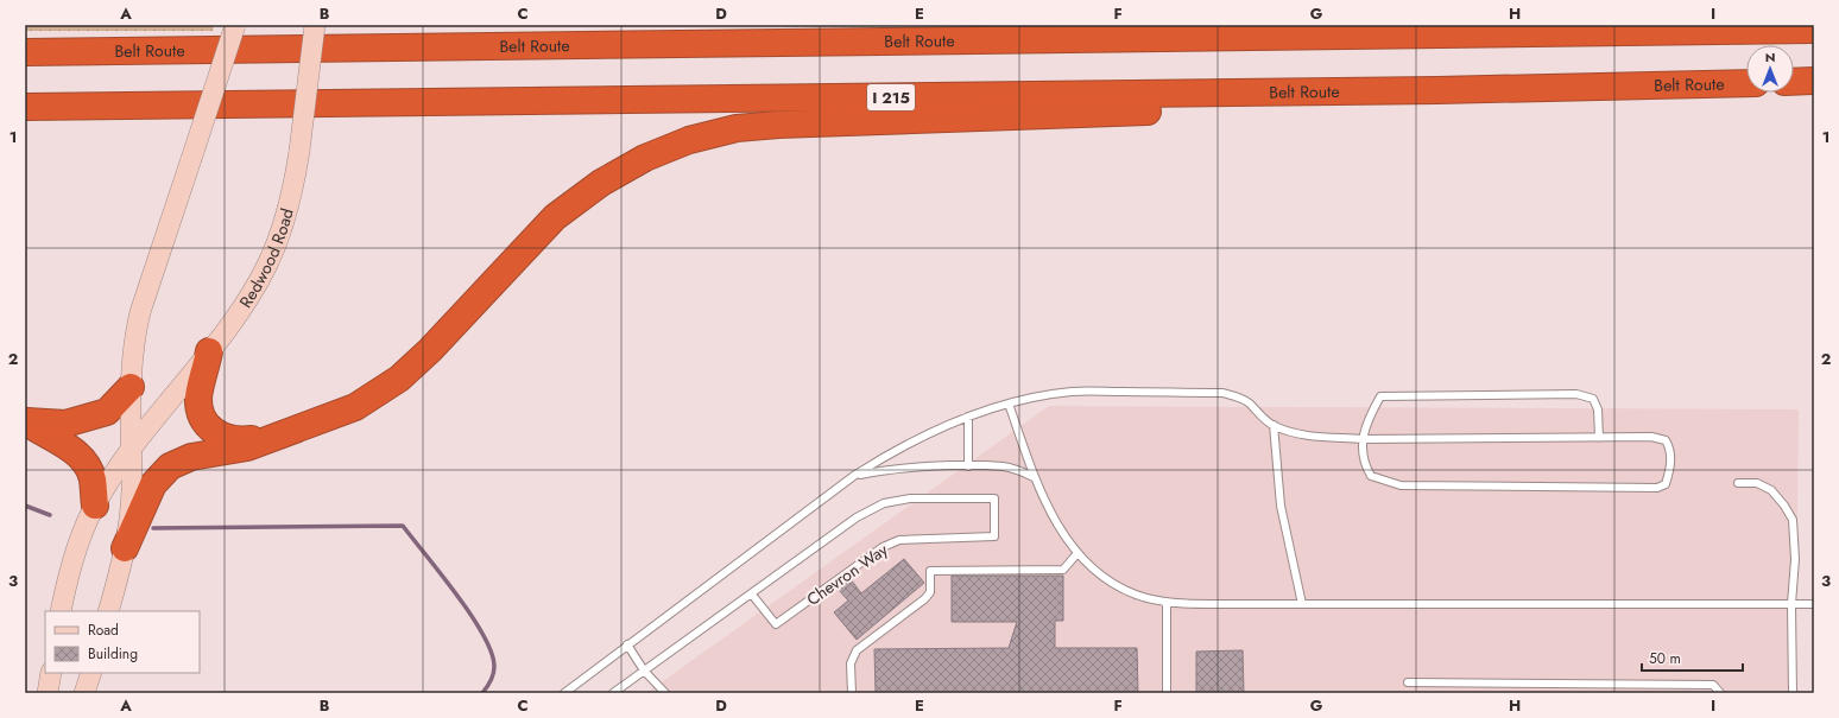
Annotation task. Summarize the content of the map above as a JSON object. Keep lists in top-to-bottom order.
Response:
{
  "streets": {
    "highway": ["Belt Route", "I 215"],
    "main road": ["Redwood Road"],
    "lane": ["Chevron Way"]
  },
  "legend": ["Road", "Building"],
  "scale_bar": "50 m",
  "north": "top",
  "grid": {
    "columns": [
      "A",
      "B",
      "C",
      "D",
      "E",
      "F",
      "G",
      "H",
      "I"
    ],
    "rows": ["1", "2", "3"]
  }
}
